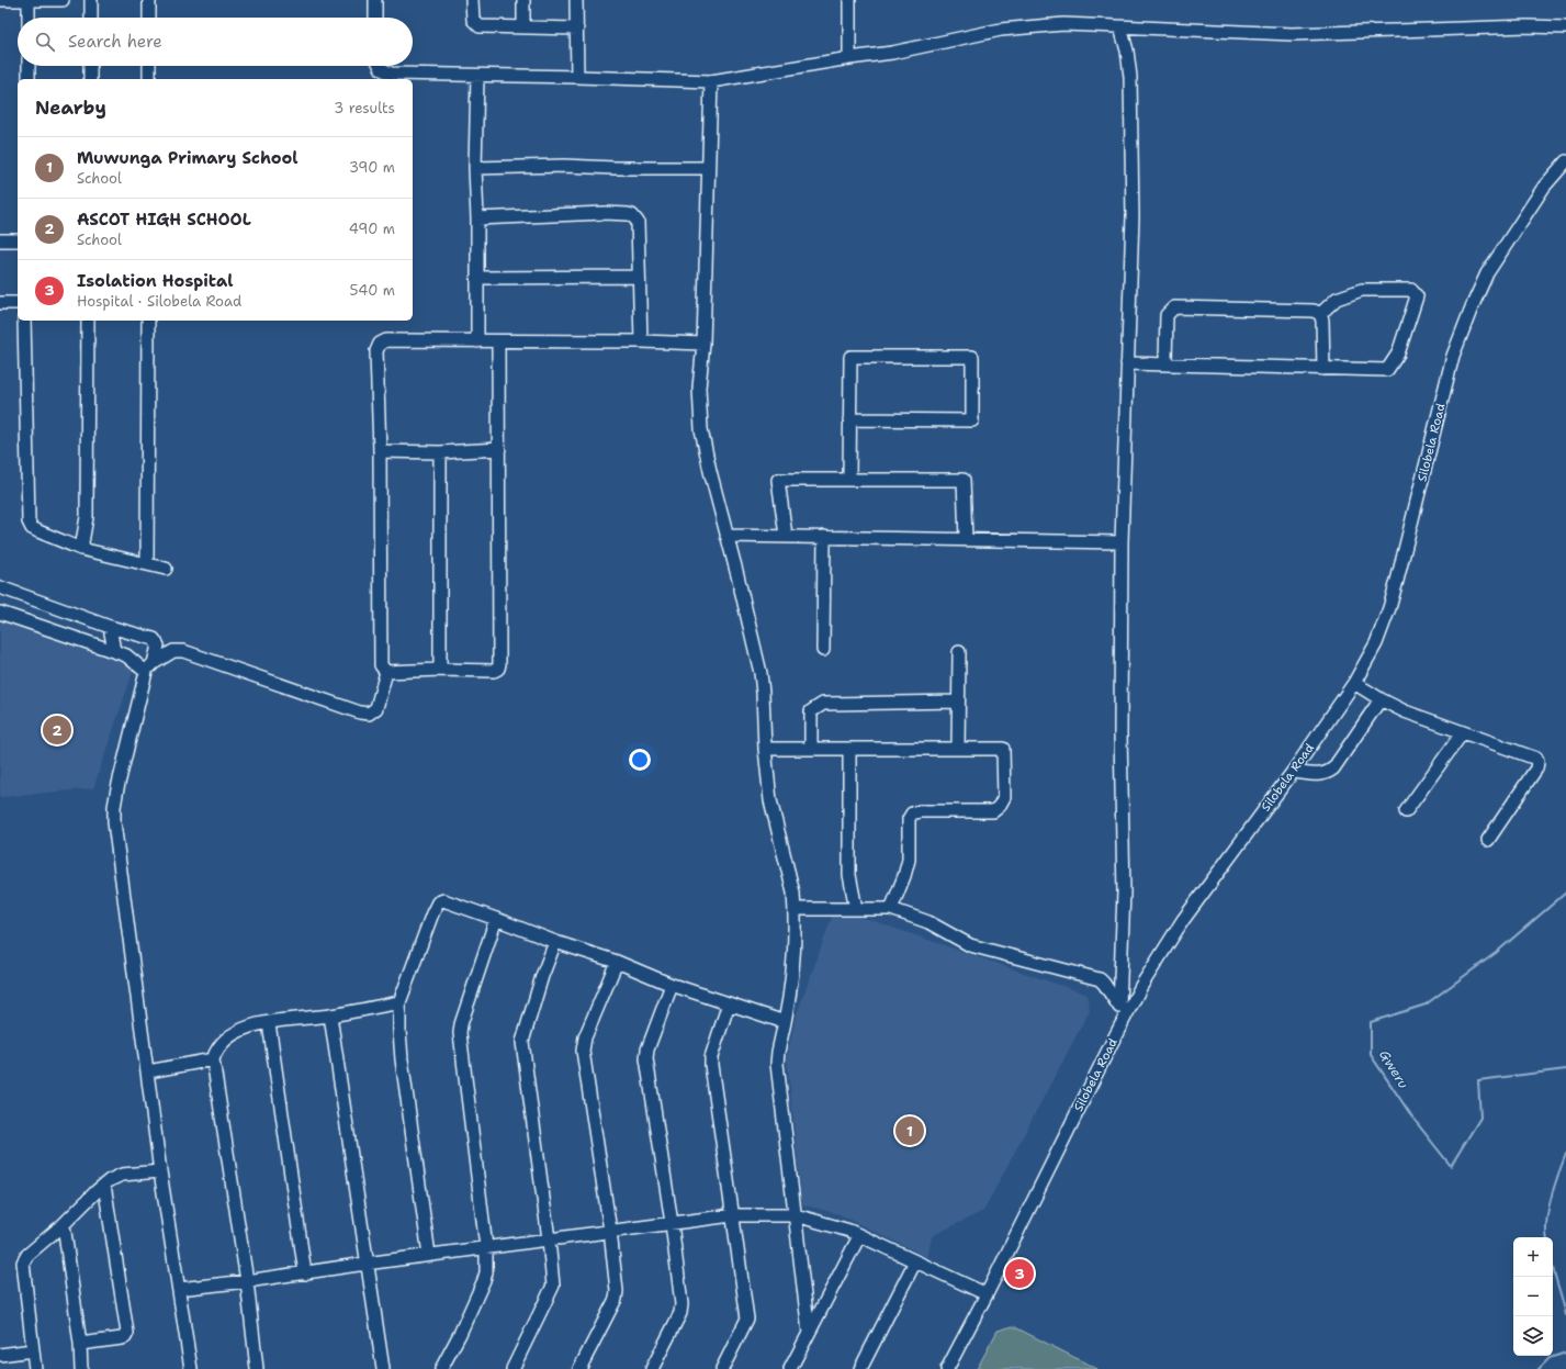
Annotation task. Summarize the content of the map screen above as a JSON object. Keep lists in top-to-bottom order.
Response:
{
  "streets": {
    "street": ["Silobela Road"]
  },
  "water": ["Gweru"],
  "page": {
    "search": "Search here",
    "heading": ["Nearby", "3 results"],
    "list": [
      {
        "mark": "1",
        "name": "Muwunga Primary School",
        "note": "School",
        "value": "390 m"
      },
      {
        "mark": "2",
        "name": "ASCOT HIGH SCHOOL",
        "note": "School",
        "value": "490 m"
      },
      {
        "mark": "3",
        "name": "Isolation Hospital",
        "note": "Hospital · Silobela Road",
        "value": "540 m"
      }
    ],
    "pins": ["2", "1", "3"],
    "map_buttons": ["+", "−"]
  }
}
